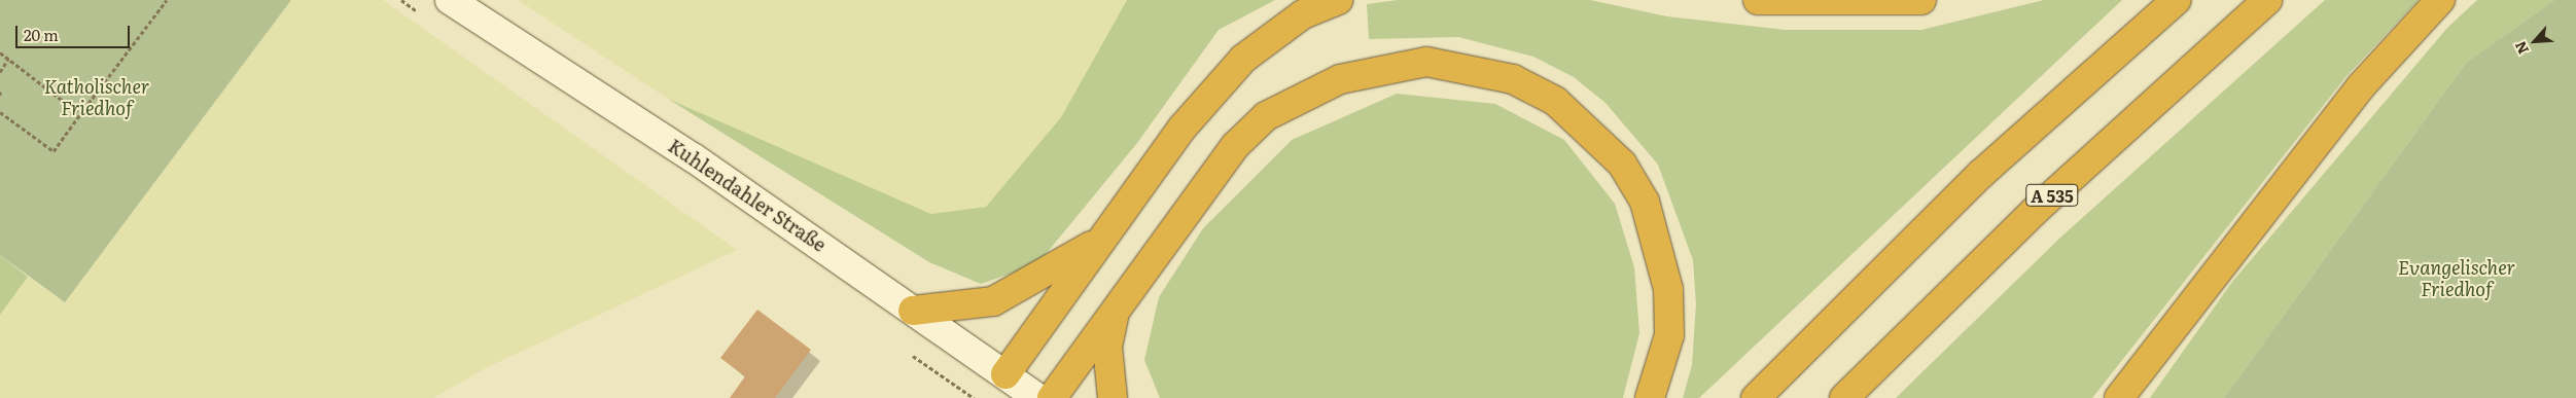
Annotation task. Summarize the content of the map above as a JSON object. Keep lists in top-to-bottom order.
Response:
{
  "streets": {
    "highway": ["A 535"],
    "main road": ["Kuhlendahler Straße"]
  },
  "parks": ["Katholischer Friedhof", "Evangelischer Friedhof"],
  "scale_bar": "20 m",
  "north": "bottom left"
}
